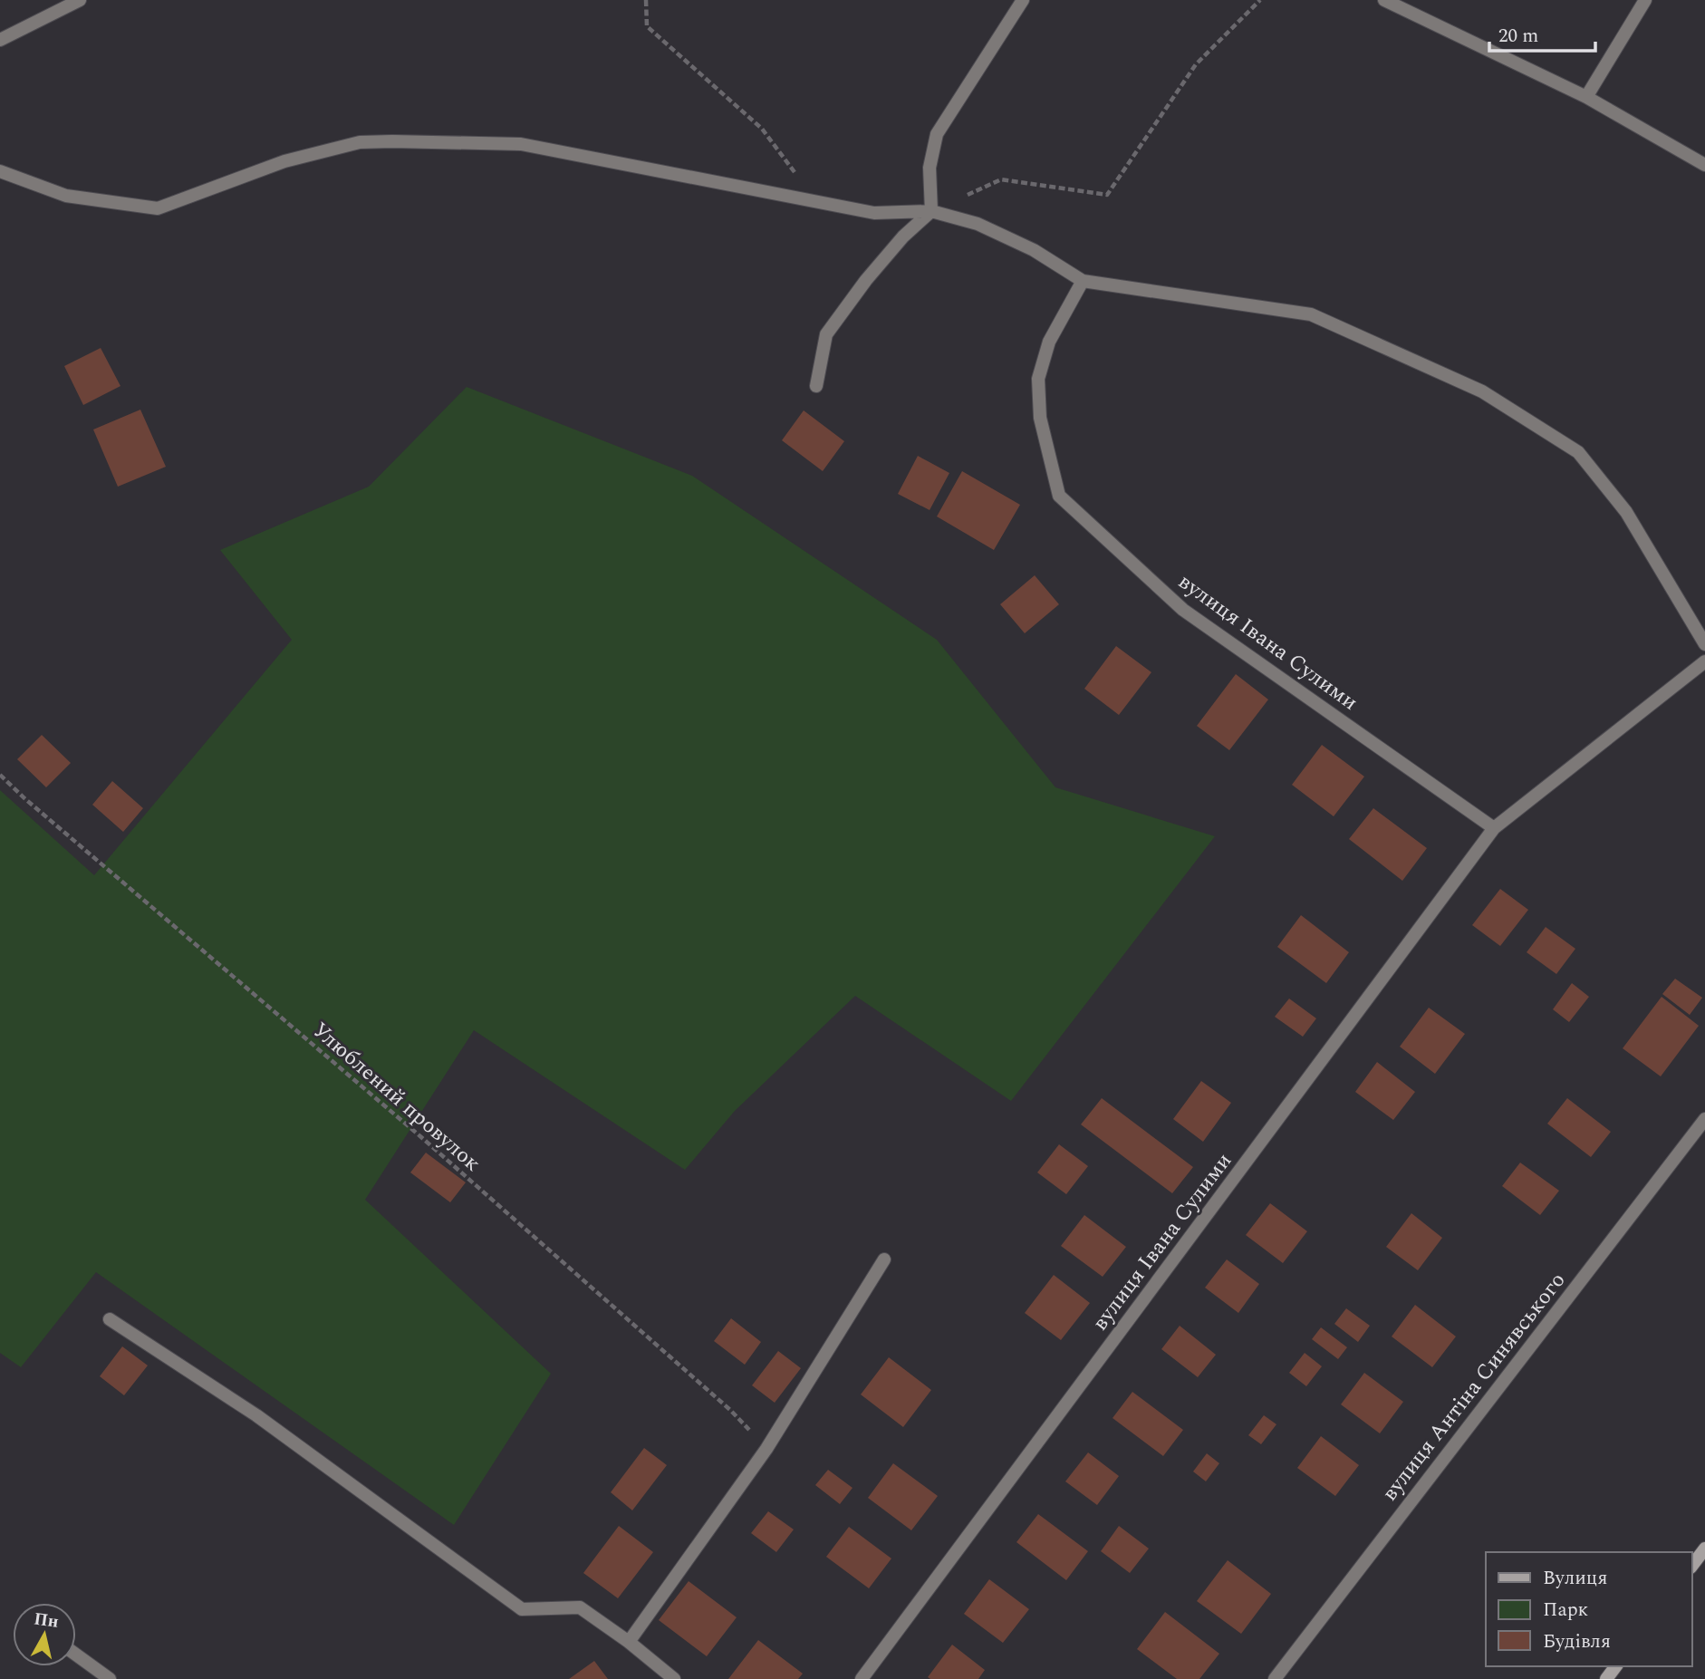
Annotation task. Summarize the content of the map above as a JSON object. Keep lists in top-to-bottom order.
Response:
{
  "streets": {
    "street": ["вулиця Івана Сулими", "вулиця Антіна Синявського"],
    "path": ["Улюблений провулок"]
  },
  "legend": ["Вулиця", "Парк", "Будівля"],
  "scale_bar": "20 m",
  "north": "top"
}
